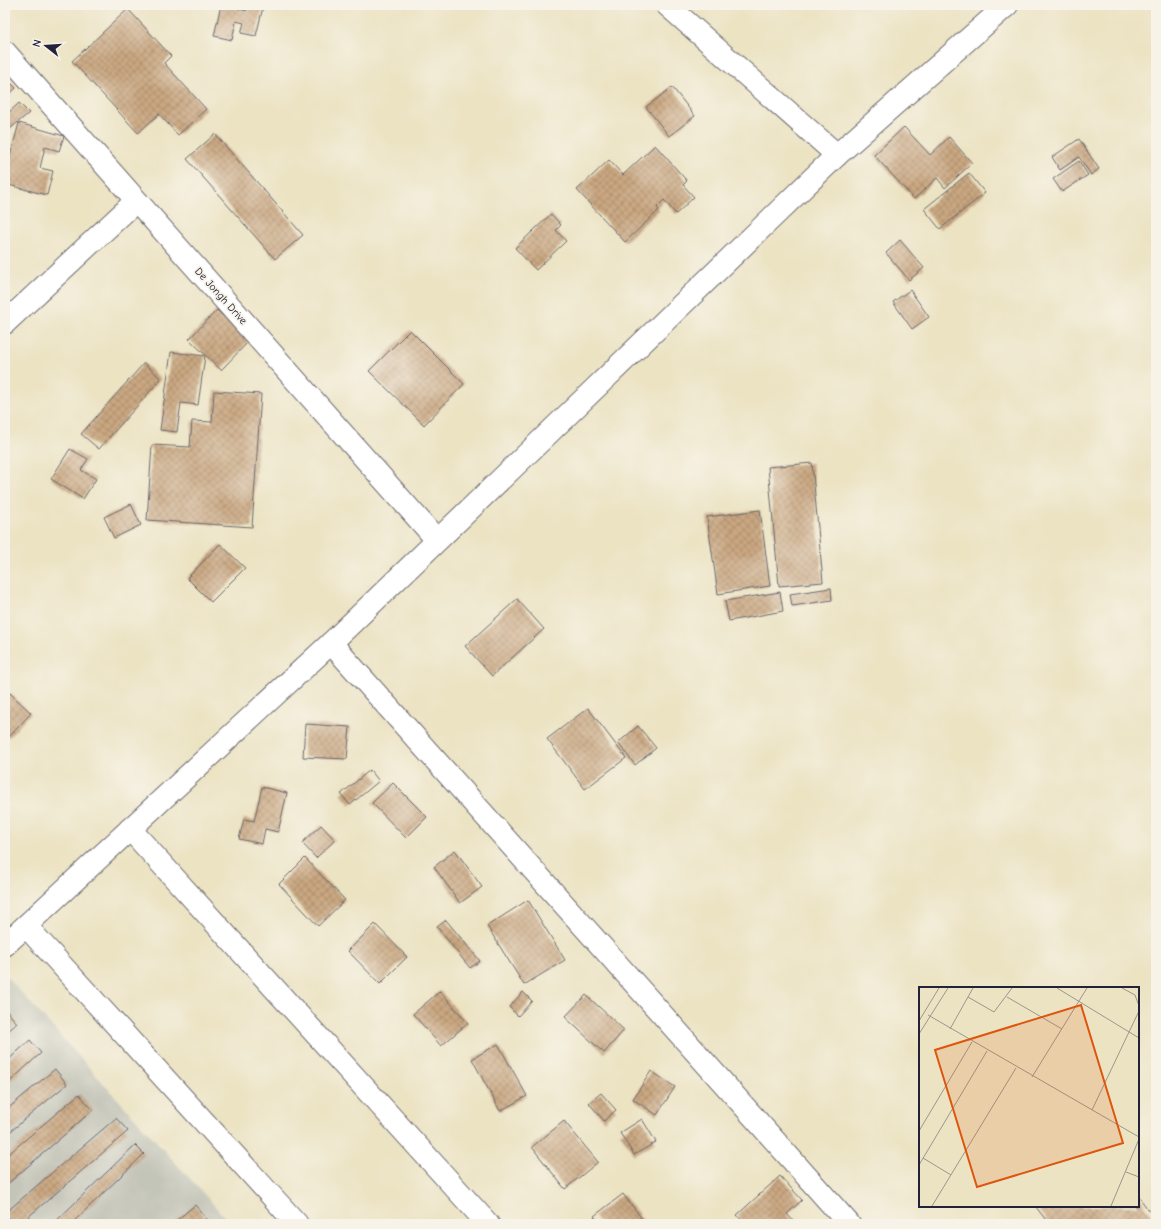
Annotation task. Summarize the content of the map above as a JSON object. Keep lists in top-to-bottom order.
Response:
{
  "streets": {
    "street": ["De Jongh Drive"]
  },
  "north": "left"
}
